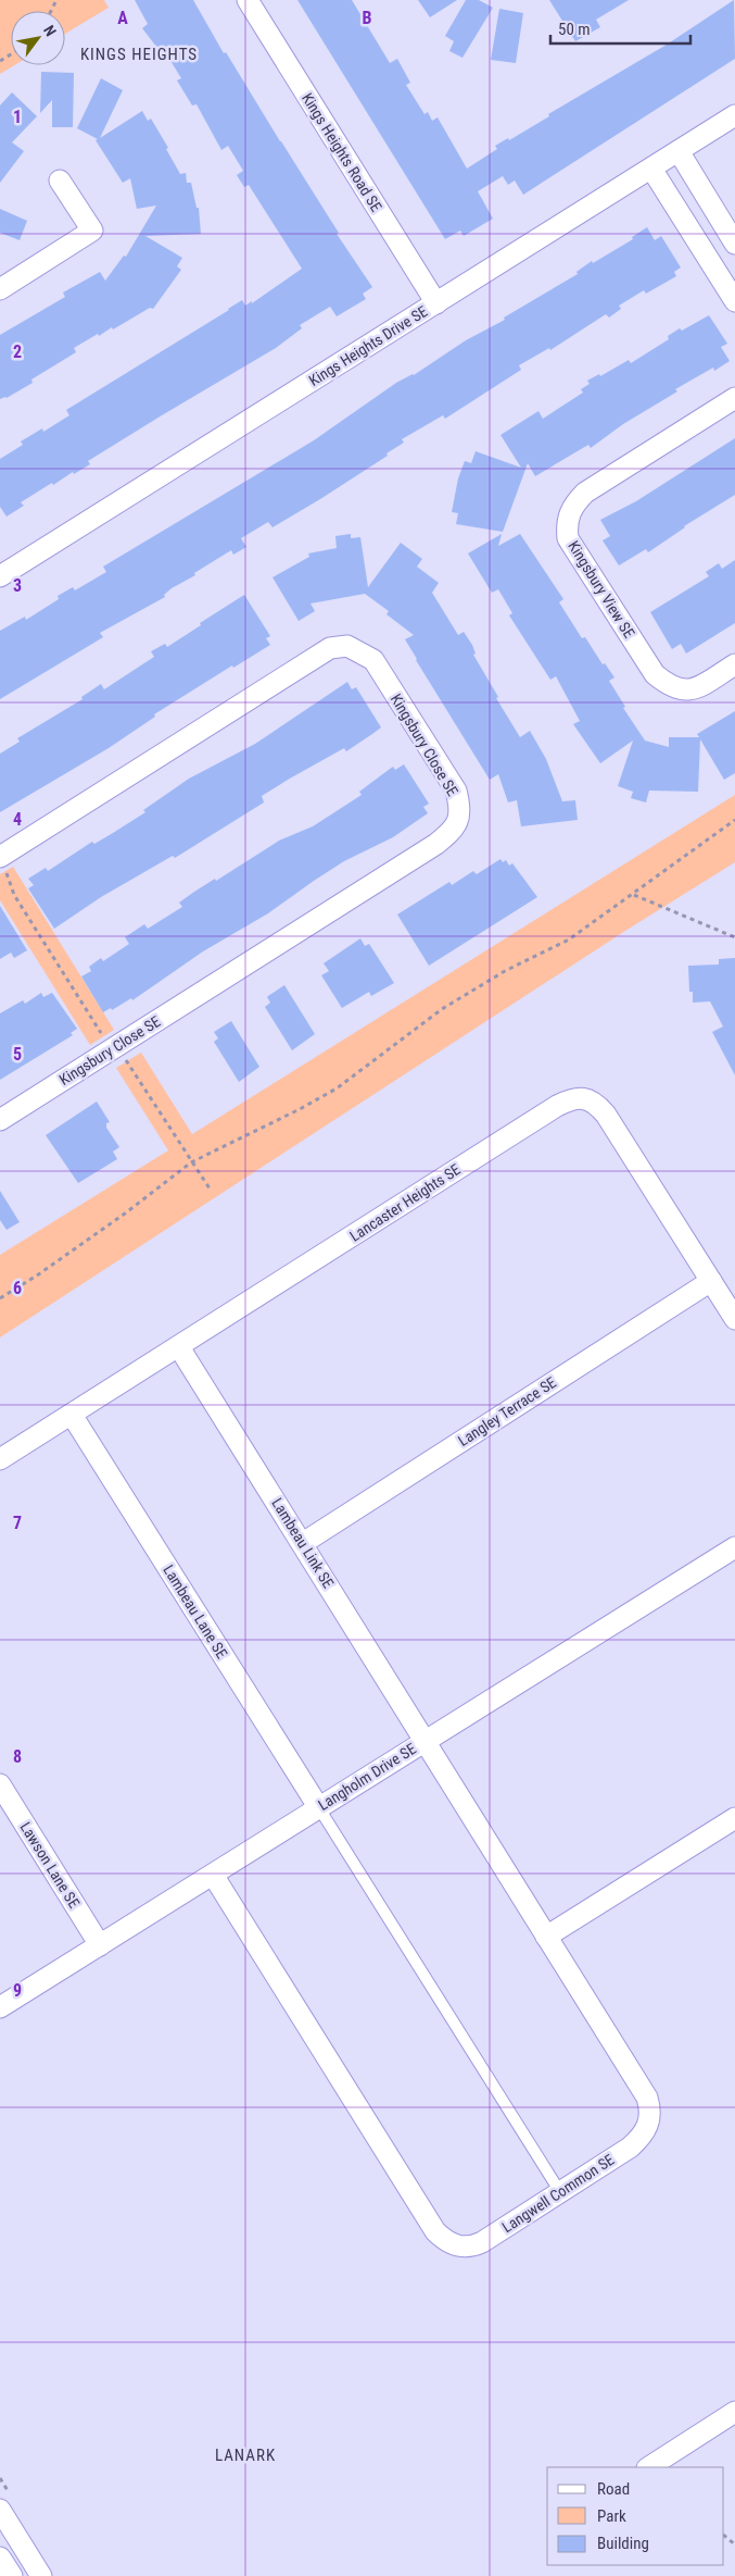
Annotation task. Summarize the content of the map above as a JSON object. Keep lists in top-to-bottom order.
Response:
{
  "streets": {
    "street": [
      "Kings Heights Road SE",
      "Kings Heights Drive SE",
      "Kingsbury View SE",
      "Kingsbury Close SE",
      "Lancaster Heights SE",
      "Langley Terrace SE",
      "Lambeau Link SE",
      "Lambeau Lane SE",
      "Langholm Drive SE",
      "Lawson Lane SE",
      "Langwell Common SE"
    ]
  },
  "crossings": [
    ["Kings Heights Road SE", "Kings Heights Drive SE"],
    ["Lancaster Heights SE", "Langley Terrace SE"],
    ["Lancaster Heights SE", "Lambeau Link SE"],
    ["Lancaster Heights SE", "Lambeau Lane SE"],
    ["Langley Terrace SE", "Lambeau Link SE"],
    ["Lambeau Link SE", "Langholm Drive SE"],
    ["Lambeau Link SE", "Langwell Common SE"],
    ["Lambeau Lane SE", "Langholm Drive SE"],
    ["Langholm Drive SE", "Lawson Lane SE"],
    ["Langholm Drive SE", "Langwell Common SE"]
  ],
  "districts": ["KINGS HEIGHTS", "LANARK"],
  "legend": ["Road", "Park", "Building"],
  "scale_bar": "50 m",
  "north": "top right",
  "grid": {
    "columns": ["A", "B"],
    "rows": [
      "1",
      "2",
      "3",
      "4",
      "5",
      "6",
      "7",
      "8",
      "9"
    ]
  }
}
